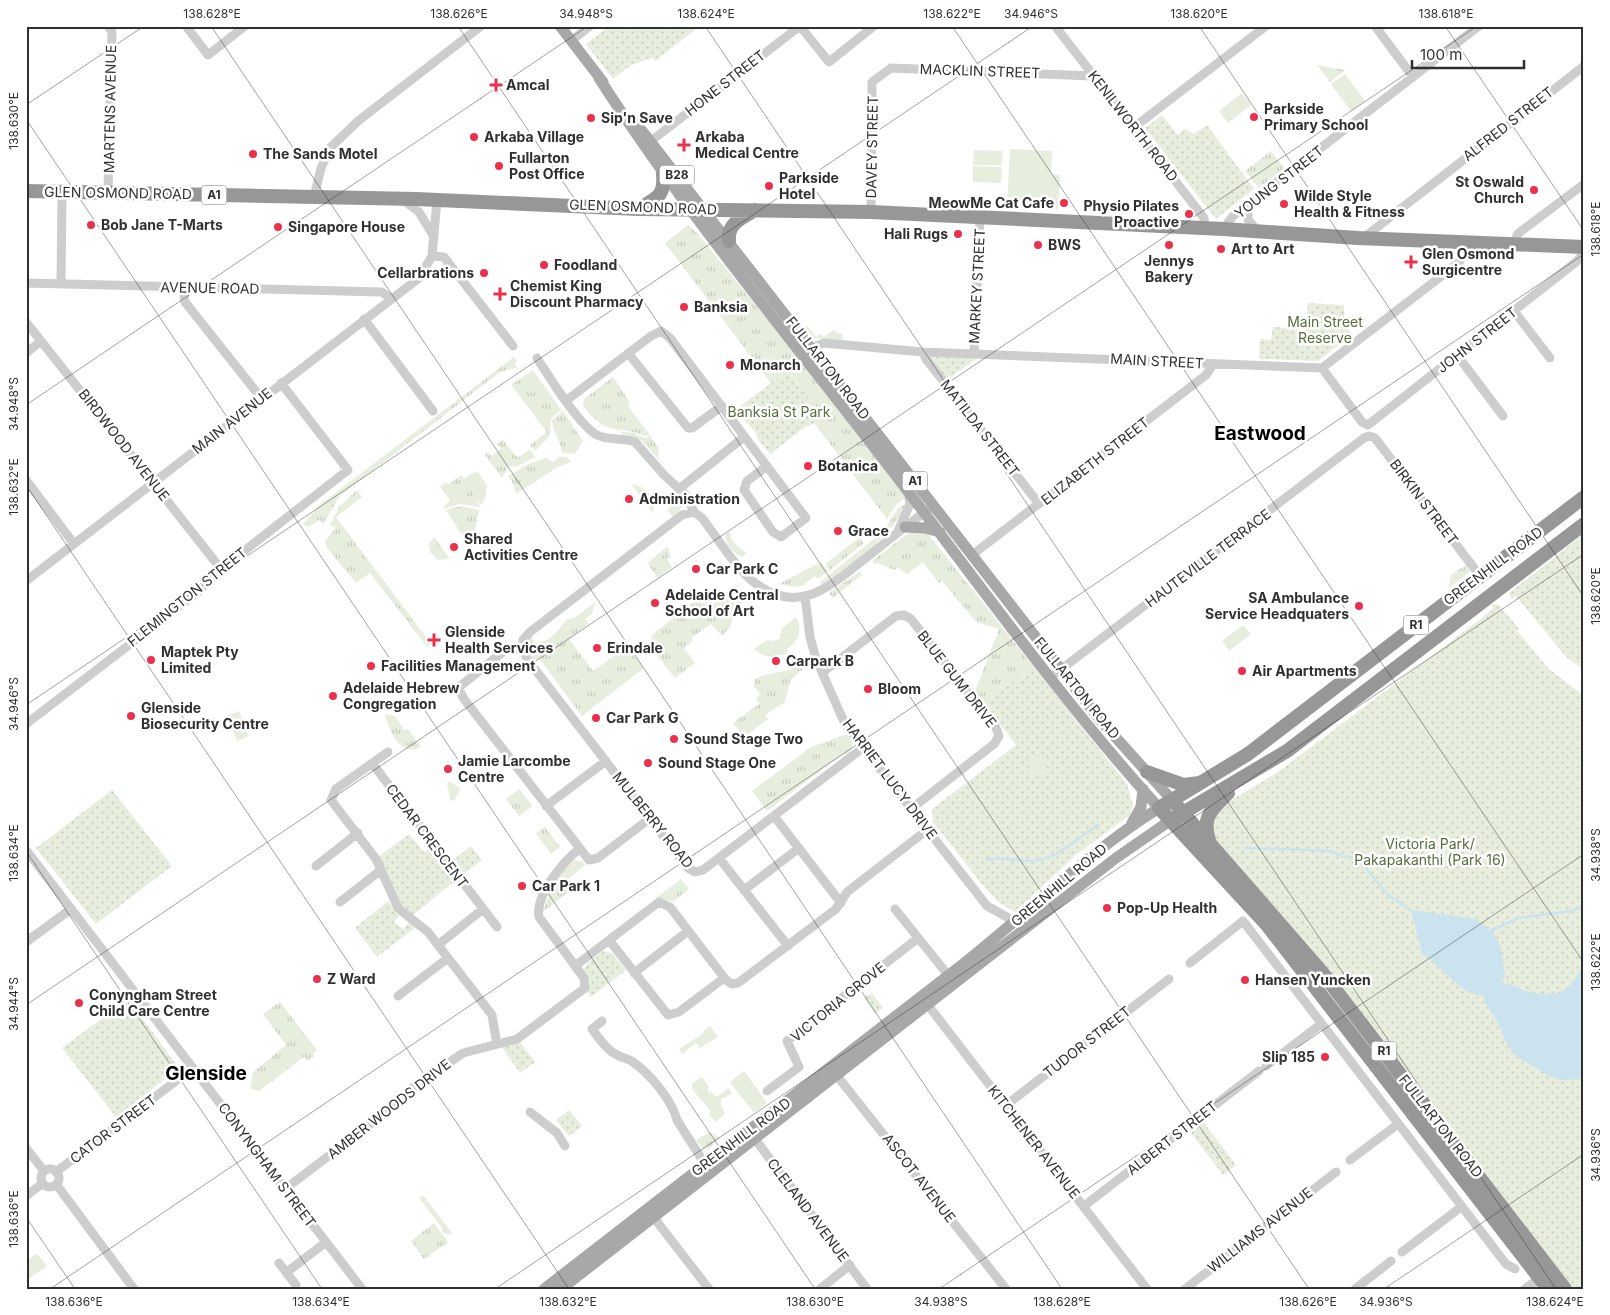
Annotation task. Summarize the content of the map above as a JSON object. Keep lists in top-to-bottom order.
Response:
{
  "streets": {
    "highway": [
      "GLEN OSMOND ROAD",
      "A1",
      "FULLARTON ROAD",
      "GREENHILL ROAD",
      "R1"
    ],
    "main road": ["B28"],
    "street": [
      "MACKLIN STREET",
      "HONE STREET",
      "MARTENS AVENUE",
      "ALFRED STREET",
      "KENILWORTH ROAD",
      "DAVEY STREET",
      "YOUNG STREET",
      "MARKEY STREET",
      "AVENUE ROAD",
      "JOHN STREET",
      "MAIN STREET",
      "MAIN AVENUE",
      "MATILDA STREET",
      "BIRDWOOD AVENUE",
      "ELIZABETH STREET",
      "BIRKIN STREET",
      "HAUTEVILLE TERRACE",
      "FLEMINGTON STREET",
      "BLUE GUM DRIVE",
      "HARRIET LUCY DRIVE",
      "MULBERRY ROAD",
      "CEDAR CRESCENT",
      "VICTORIA GROVE",
      "TUDOR STREET",
      "AMBER WOODS DRIVE",
      "CATOR STREET",
      "ALBERT STREET",
      "KITCHENER AVENUE",
      "CONYNGHAM STREET",
      "ASCOT AVENUE",
      "CLELAND AVENUE",
      "WILLIAMS AVENUE"
    ]
  },
  "crossings": [
    ["MACKLIN STREET", "KENILWORTH ROAD"],
    ["MACKLIN STREET", "DAVEY STREET"],
    ["HONE STREET", "FULLARTON ROAD"],
    ["MARTENS AVENUE", "GLEN OSMOND ROAD"],
    ["ALFRED STREET", "GLEN OSMOND ROAD"],
    ["KENILWORTH ROAD", "GLEN OSMOND ROAD"],
    ["DAVEY STREET", "GLEN OSMOND ROAD"],
    ["YOUNG STREET", "GLEN OSMOND ROAD"],
    ["GLEN OSMOND ROAD", "MARKEY STREET"],
    ["GLEN OSMOND ROAD", "FULLARTON ROAD"],
    ["GLEN OSMOND ROAD", "MAIN AVENUE"],
    ["MARKEY STREET", "MAIN STREET"],
    ["AVENUE ROAD", "MAIN AVENUE"],
    ["JOHN STREET", "MAIN STREET"],
    ["MAIN STREET", "FULLARTON ROAD"],
    ["MAIN STREET", "MATILDA STREET"],
    ["MAIN STREET", "ELIZABETH STREET"],
    ["FULLARTON ROAD", "ELIZABETH STREET"],
    ["FULLARTON ROAD", "HAUTEVILLE TERRACE"],
    ["FULLARTON ROAD", "GREENHILL ROAD"],
    ["FULLARTON ROAD", "R1"],
    ["MAIN AVENUE", "BIRDWOOD AVENUE"],
    ["MAIN AVENUE", "FLEMINGTON STREET"],
    ["MATILDA STREET", "ELIZABETH STREET"],
    ["BIRDWOOD AVENUE", "FLEMINGTON STREET"],
    ["BIRKIN STREET", "HAUTEVILLE TERRACE"],
    ["BIRKIN STREET", "GREENHILL ROAD"],
    ["GREENHILL ROAD", "R1"],
    ["GREENHILL ROAD", "HARRIET LUCY DRIVE"],
    ["GREENHILL ROAD", "KITCHENER AVENUE"],
    ["GREENHILL ROAD", "ASCOT AVENUE"],
    ["GREENHILL ROAD", "CLELAND AVENUE"],
    ["BLUE GUM DRIVE", "HARRIET LUCY DRIVE"],
    ["HARRIET LUCY DRIVE", "MULBERRY ROAD"],
    ["TUDOR STREET", "KITCHENER AVENUE"],
    ["AMBER WOODS DRIVE", "CONYNGHAM STREET"],
    ["CATOR STREET", "CONYNGHAM STREET"],
    ["ALBERT STREET", "KITCHENER AVENUE"]
  ],
  "districts": ["Eastwood", "Glenside"],
  "parks": ["Main Street Reserve", "Banksia St Park", "Victoria Park/ Pakapakanthi (Park 16)"],
  "places": {
    "health": [
      "Amcal",
      "Arkaba Medical Centre",
      "Glen Osmond Surgicentre",
      "Chemist King Discount Pharmacy",
      "Glenside Health Services"
    ],
    "other": [
      "Parkside Primary School",
      "Sip'n Save",
      "Arkaba Village",
      "The Sands Motel",
      "Fullarton Post Office",
      "Parkside Hotel",
      "St Oswald Church",
      "MeowMe Cat Cafe",
      "Wilde Style Health & Fitness",
      "Physio Pilates Proactive",
      "Bob Jane T-Marts",
      "Singapore House",
      "Hali Rugs",
      "BWS",
      "Jennys Bakery",
      "Art to Art",
      "Foodland",
      "Cellarbrations",
      "Banksia",
      "Monarch",
      "Botanica",
      "Administration",
      "Grace",
      "Shared Activities Centre",
      "Car Park C",
      "Adelaide Central School of Art",
      "SA Ambulance Service Headquaters",
      "Erindale",
      "Maptek Pty Limited",
      "Carpark B",
      "Facilities Management",
      "Air Apartments",
      "Bloom",
      "Adelaide Hebrew Congregation",
      "Glenside Biosecurity Centre",
      "Car Park G",
      "Sound Stage Two",
      "Sound Stage One",
      "Jamie Larcombe Centre",
      "Car Park 1",
      "Pop-Up Health",
      "Z Ward",
      "Hansen Yuncken",
      "Conyngham Street Child Care Centre",
      "Slip 185"
    ]
  },
  "scale_bar": "100 m",
  "coordinates": [
    "138.628°E",
    "138.626°E",
    "34.948°S",
    "138.624°E",
    "138.622°E",
    "34.946°S",
    "138.620°E",
    "138.618°E",
    "138.630°E",
    "138.632°E",
    "138.634°E",
    "34.938°S",
    "34.944°S",
    "34.936°S",
    "138.636°E"
  ]
}
